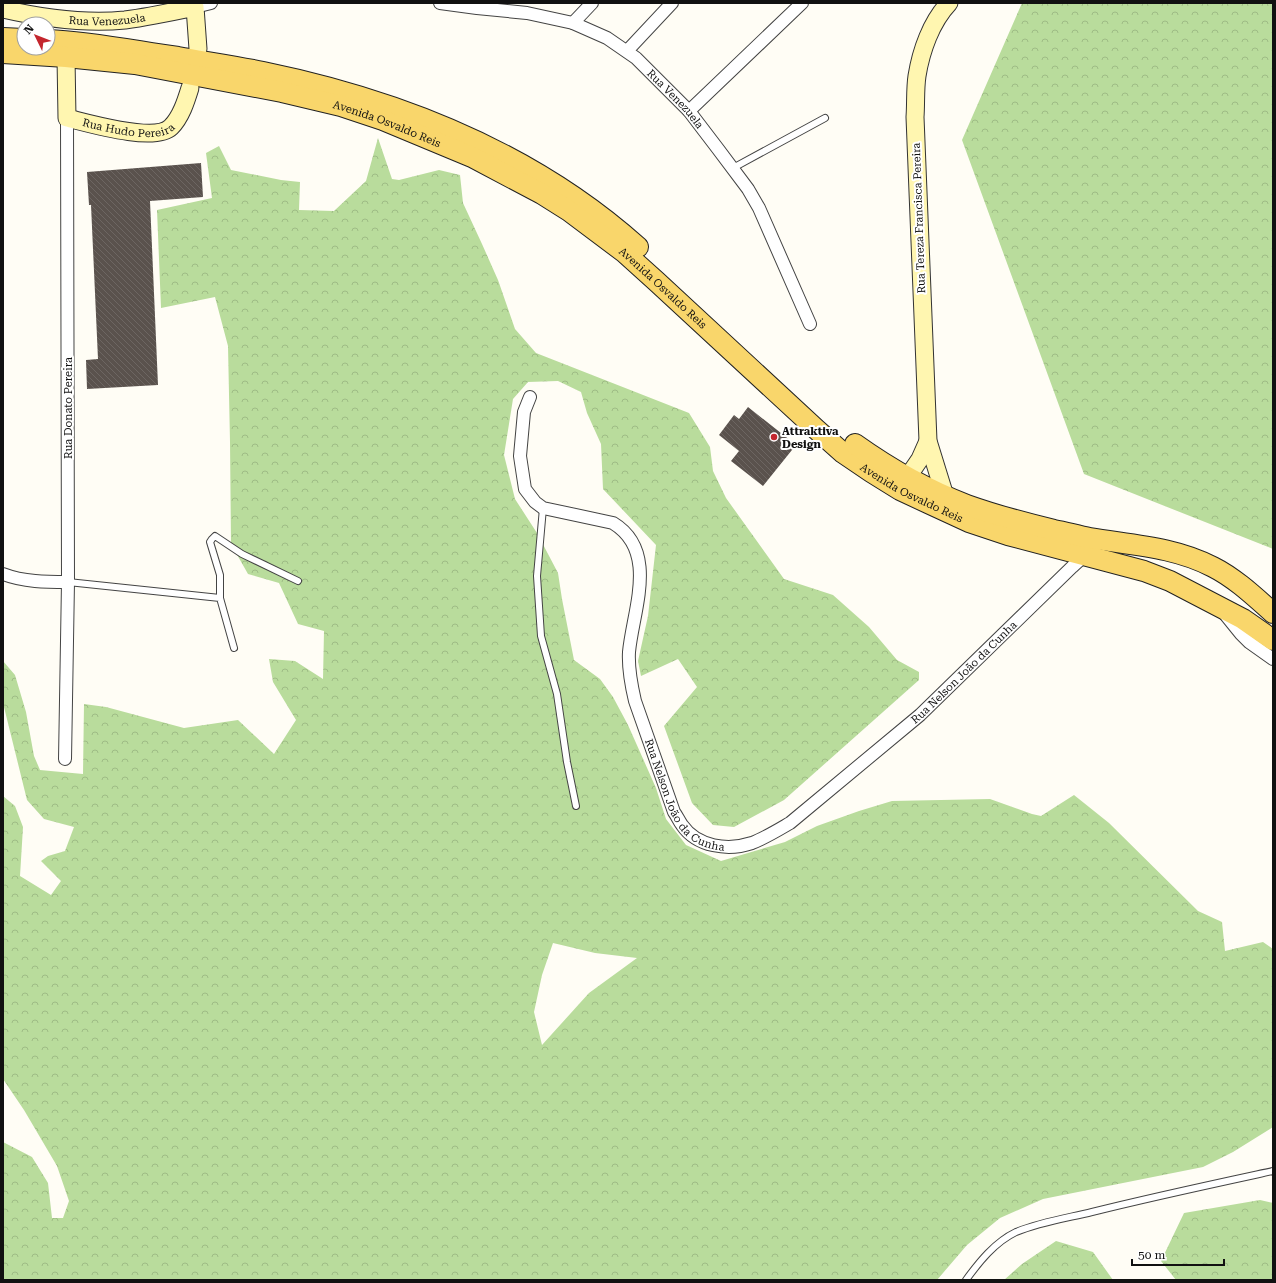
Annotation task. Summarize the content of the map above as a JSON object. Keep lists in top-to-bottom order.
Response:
{
  "streets": {
    "main road": ["Avenida Osvaldo Reis"],
    "street": [
      "Rua Venezuela",
      "Rua Hudo Pereira",
      "Rua Tereza Francisca Pereira",
      "Rua Donato Pereira",
      "Rua Nelson João da Cunha"
    ]
  },
  "crossings": [
    ["Rua Hudo Pereira", "Rua Donato Pereira"],
    ["Avenida Osvaldo Reis", "Rua Tereza Francisca Pereira"],
    ["Avenida Osvaldo Reis", "Rua Donato Pereira"],
    ["Avenida Osvaldo Reis", "Rua Nelson João da Cunha"]
  ],
  "places": ["Attraktiva Design"],
  "scale_bar": "50 m",
  "north": "top left"
}
